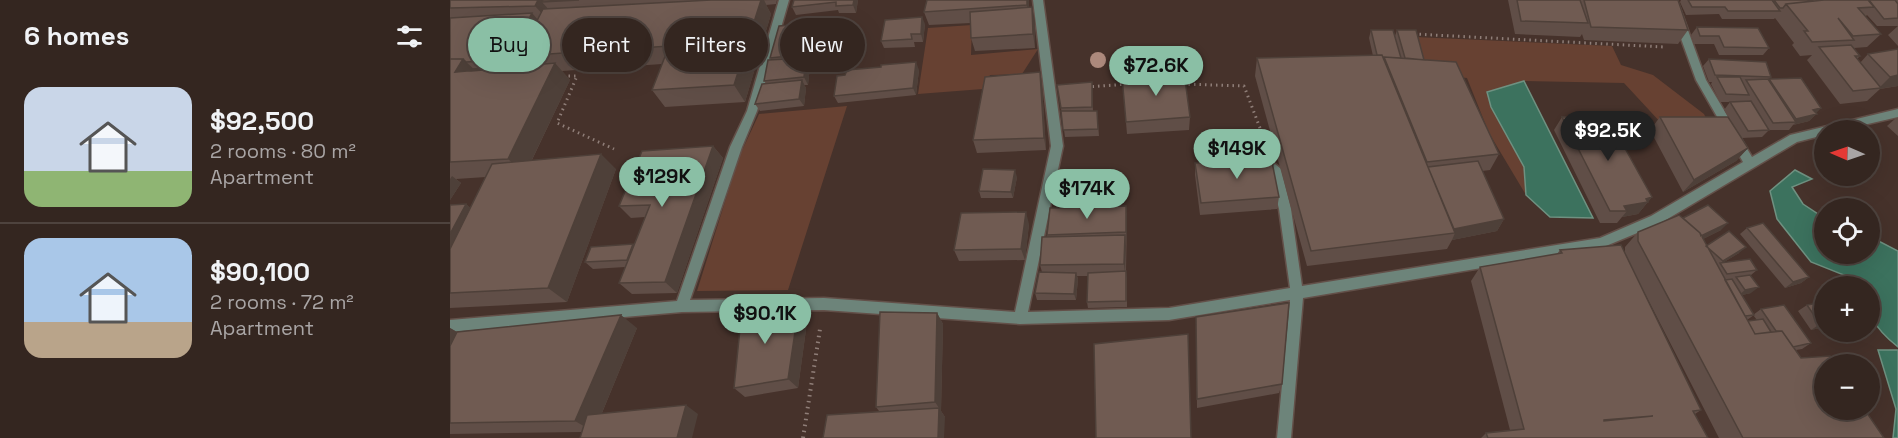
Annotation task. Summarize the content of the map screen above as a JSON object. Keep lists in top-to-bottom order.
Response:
{
  "north": "left",
  "page": {
    "heading": "6 homes",
    "chip": [
      "Buy",
      "Rent",
      "Filters",
      "New"
    ],
    "price": [
      "$72.6K",
      "$92.5K",
      "$149K",
      "$129K",
      "$174K",
      "$90.1K"
    ],
    "list": [
      {
        "name": "$92,500",
        "note": "2 rooms · 80 m² · Apartment"
      },
      {
        "name": "$90,100",
        "note": "2 rooms · 72 m² · Apartment"
      }
    ],
    "map_buttons": ["+", "−"]
  }
}
